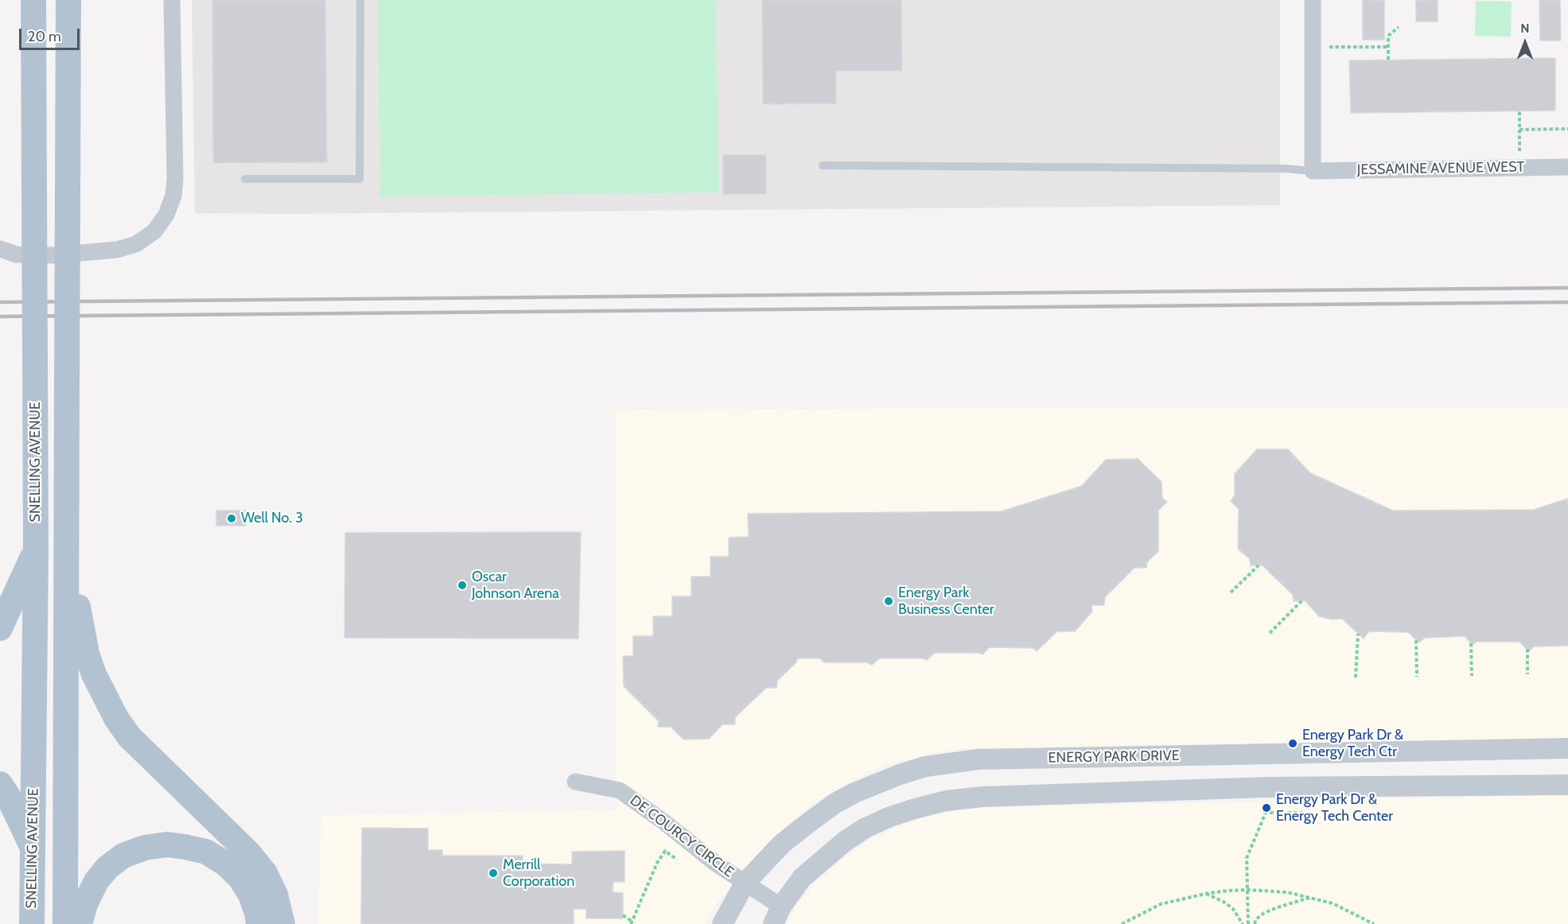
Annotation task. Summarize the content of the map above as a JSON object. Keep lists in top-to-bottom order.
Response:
{
  "streets": {
    "main road": ["SNELLING AVENUE"],
    "street": ["JESSAMINE AVENUE WEST", "ENERGY PARK DRIVE", "DE COURCY CIRCLE"]
  },
  "crossings": [
    ["ENERGY PARK DRIVE", "DE COURCY CIRCLE"]
  ],
  "places": [
    "Well No. 3",
    "Oscar Johnson Arena",
    "Energy Park Business Center",
    "Energy Park Dr & Energy Tech Ctr",
    "Energy Park Dr & Energy Tech Center",
    "Merrill Corporation"
  ],
  "scale_bar": "20 m",
  "north": "top"
}
